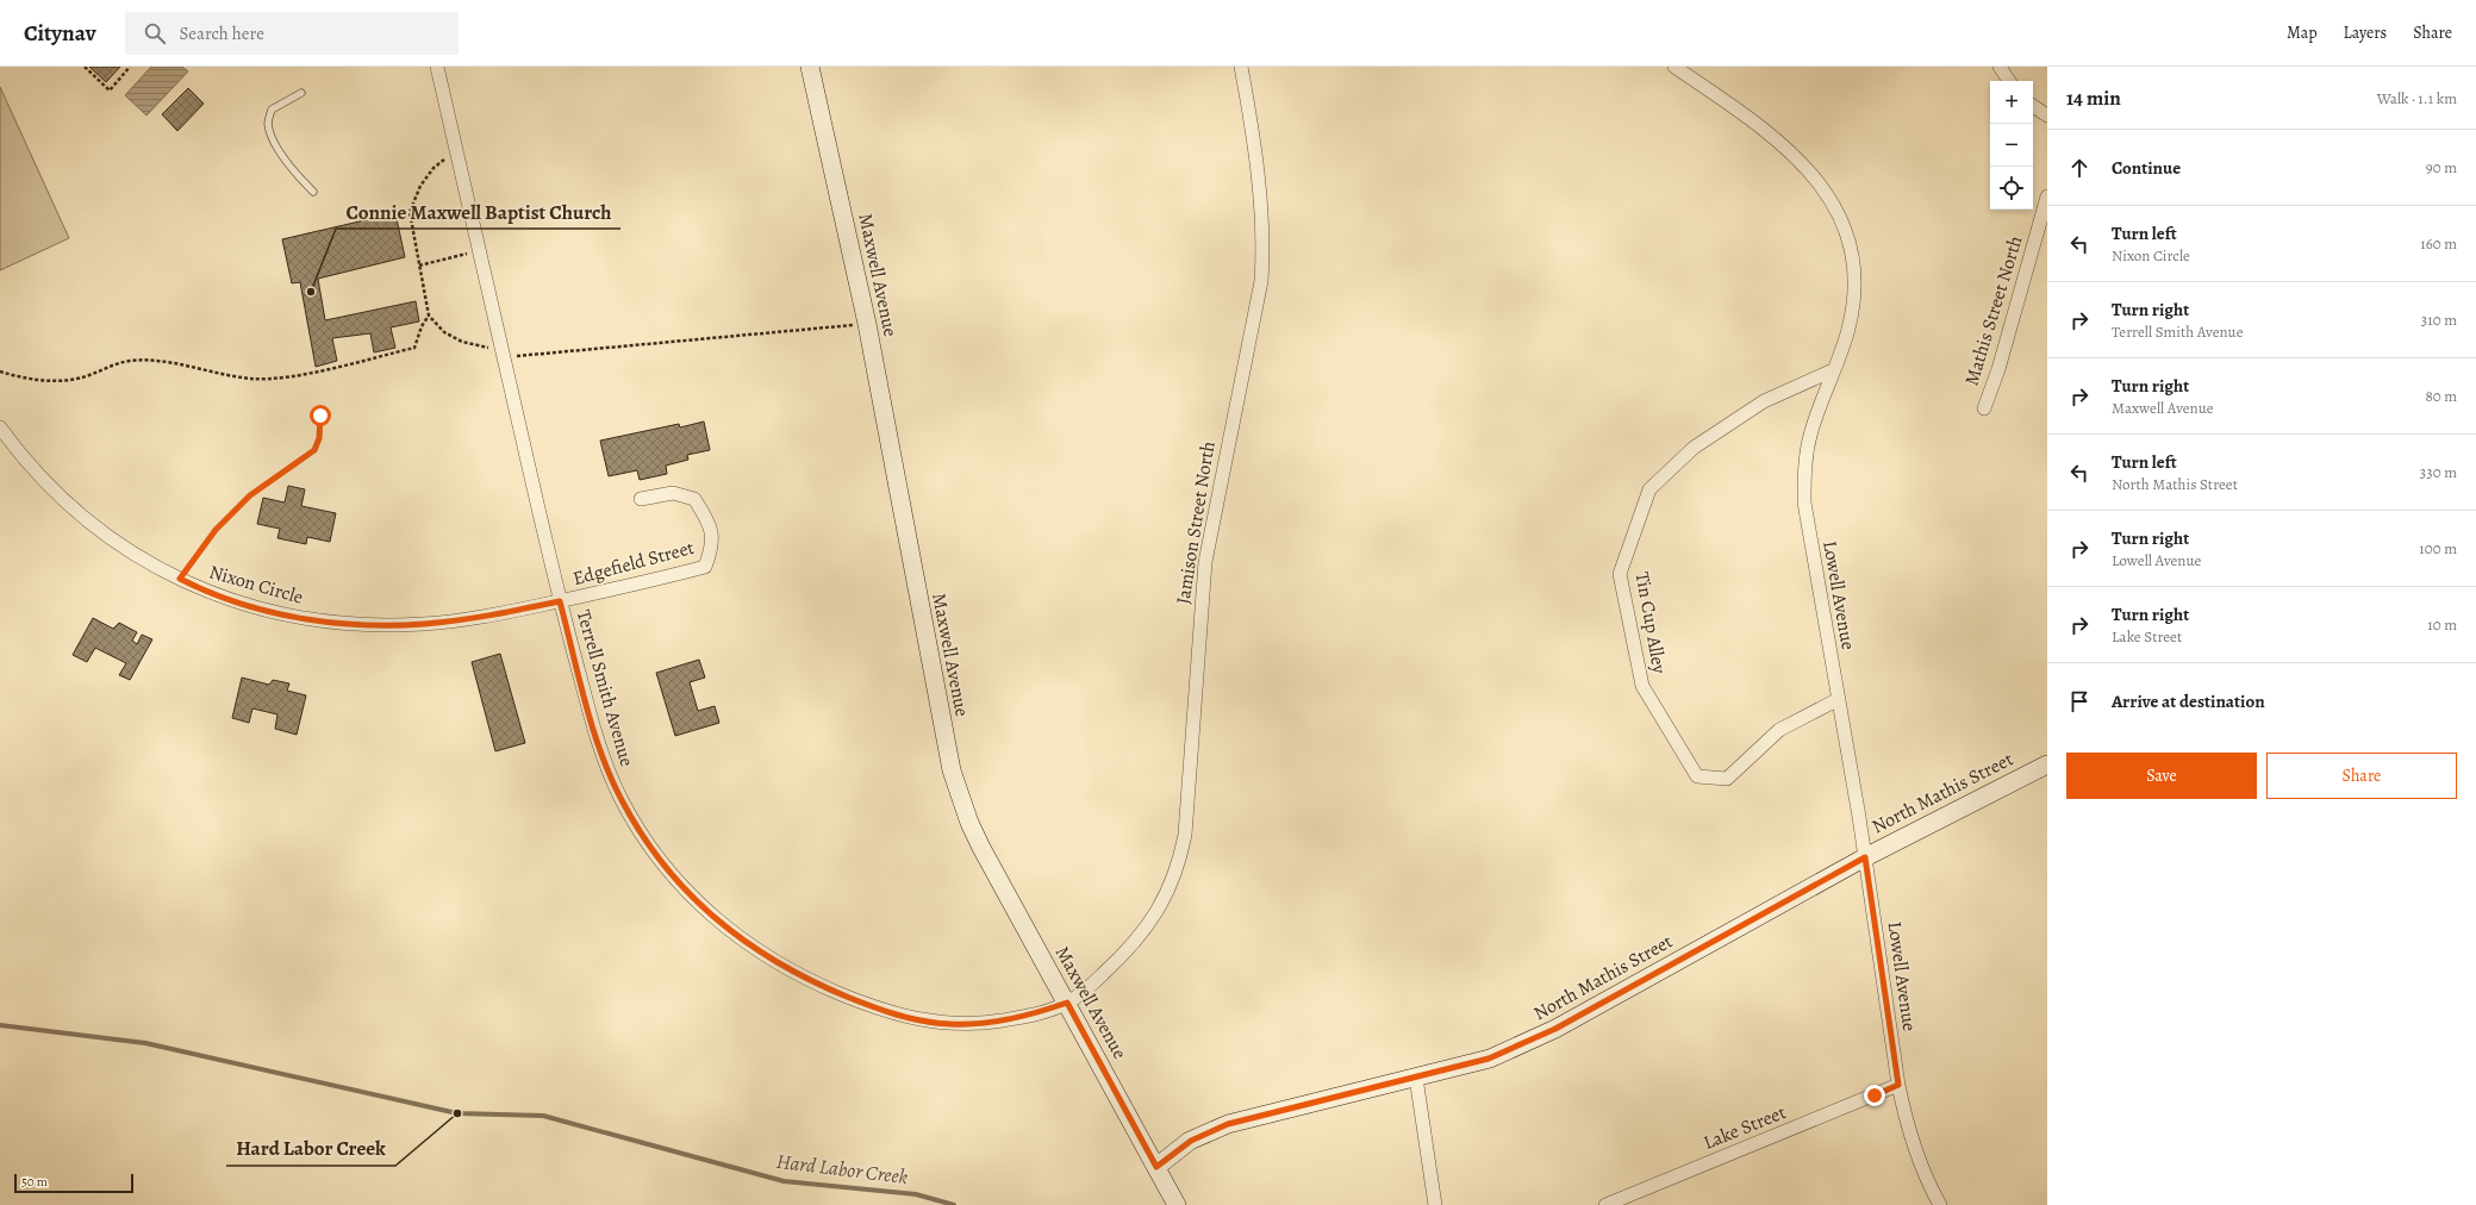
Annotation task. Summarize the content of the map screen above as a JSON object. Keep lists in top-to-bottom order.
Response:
{
  "streets": {
    "main road": ["Maxwell Avenue", "North Mathis Street"],
    "street": [
      "Mathis Street North",
      "Jamison Street North",
      "Edgefield Street",
      "Nixon Circle",
      "Lowell Avenue",
      "Tin Cup Alley",
      "Terrell Smith Avenue",
      "Lake Street"
    ]
  },
  "crossings": [
    ["Maxwell Avenue", "Jamison Street North"],
    ["Maxwell Avenue", "Terrell Smith Avenue"],
    ["Maxwell Avenue", "North Mathis Street"],
    ["Jamison Street North", "Terrell Smith Avenue"],
    ["Edgefield Street", "Nixon Circle"],
    ["Edgefield Street", "Terrell Smith Avenue"],
    ["Nixon Circle", "Terrell Smith Avenue"],
    ["Lowell Avenue", "Tin Cup Alley"],
    ["Lowell Avenue", "North Mathis Street"],
    ["Lowell Avenue", "Lake Street"]
  ],
  "water": ["Hard Labor Creek"],
  "places": ["Connie Maxwell Baptist Church", "Hard Labor Creek"],
  "scale_bar": "50 m",
  "page": {
    "header": "Citynav",
    "search": "Search here",
    "nav": ["Map", "Layers", "Share"],
    "heading": ["14 min", "Walk · 1.1 km"],
    "map_buttons": ["+", "−"],
    "list": [
      ["Continue", "90 m"],
      ["Turn left", "Nixon Circle", "160 m"],
      ["Turn right", "Terrell Smith Avenue", "310 m"],
      ["Turn right", "Maxwell Avenue", "80 m"],
      ["Turn left", "North Mathis Street", "330 m"],
      ["Turn right", "Lowell Avenue", "100 m"],
      ["Turn right", "Lake Street", "10 m"],
      "Arrive at destination"
    ],
    "buttons": ["Save", "Share"],
    "scale": "50 m"
  }
}
